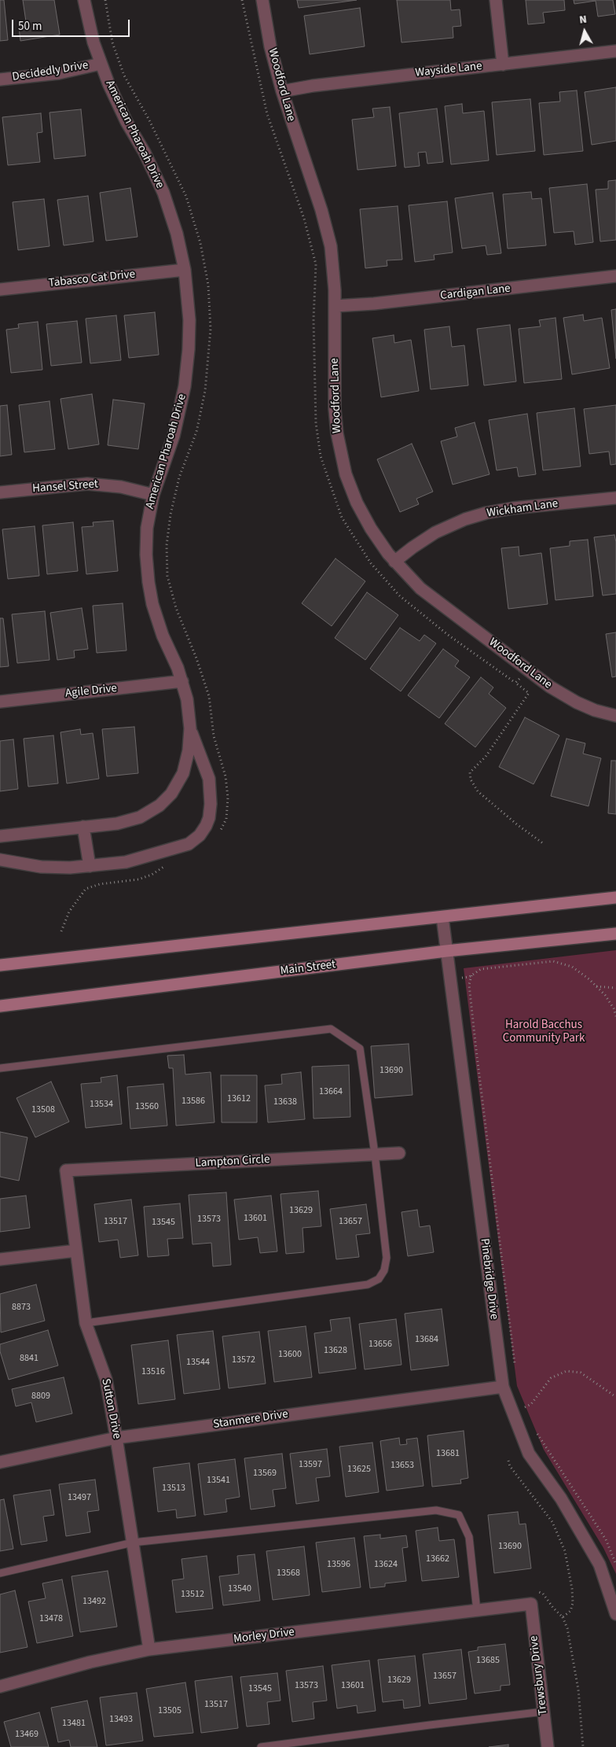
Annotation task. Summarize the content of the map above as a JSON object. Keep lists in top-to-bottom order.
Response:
{
  "streets": {
    "main road": ["Main Street"],
    "street": [
      "Wayside Lane",
      "Decidedly Drive",
      "Woodford Lane",
      "American Pharoah Drive",
      "Tabasco Cat Drive",
      "Cardigan Lane",
      "Hansel Street",
      "Wickham Lane",
      "Agile Drive",
      "Lampton Circle",
      "Pinebridge Drive",
      "Sutton Drive",
      "Stanmere Drive",
      "Morley Drive",
      "Trewsbury Drive"
    ]
  },
  "crossings": [
    ["Wayside Lane", "Woodford Lane"],
    ["Decidedly Drive", "American Pharoah Drive"],
    ["Woodford Lane", "Cardigan Lane"],
    ["Woodford Lane", "Wickham Lane"],
    ["American Pharoah Drive", "Tabasco Cat Drive"],
    ["American Pharoah Drive", "Hansel Street"],
    ["American Pharoah Drive", "Agile Drive"],
    ["Main Street", "Pinebridge Drive"],
    ["Lampton Circle", "Sutton Drive"],
    ["Pinebridge Drive", "Stanmere Drive"],
    ["Sutton Drive", "Stanmere Drive"],
    ["Sutton Drive", "Morley Drive"],
    ["Morley Drive", "Trewsbury Drive"]
  ],
  "parks": ["Harold Bacchus Community Park"],
  "house_numbers": [
    "13690",
    "13664",
    "13612",
    "13586",
    "13638",
    "13534",
    "13560",
    "13508",
    "13629",
    "13601",
    "13573",
    "13517",
    "13657",
    "13545",
    "8873",
    "13684",
    "13656",
    "13628",
    "13600",
    "8841",
    "13572",
    "13544",
    "13516",
    "8809",
    "13681",
    "13597",
    "13653",
    "13625",
    "13569",
    "13541",
    "13513",
    "13497",
    "13690",
    "13662",
    "13596",
    "13624",
    "13568",
    "13540",
    "13512",
    "13492",
    "13478",
    "13685",
    "13657",
    "13629",
    "13573",
    "13601",
    "13545",
    "13517",
    "13505",
    "13493",
    "13481",
    "13469"
  ],
  "scale_bar": "50 m",
  "north": "top"
}
